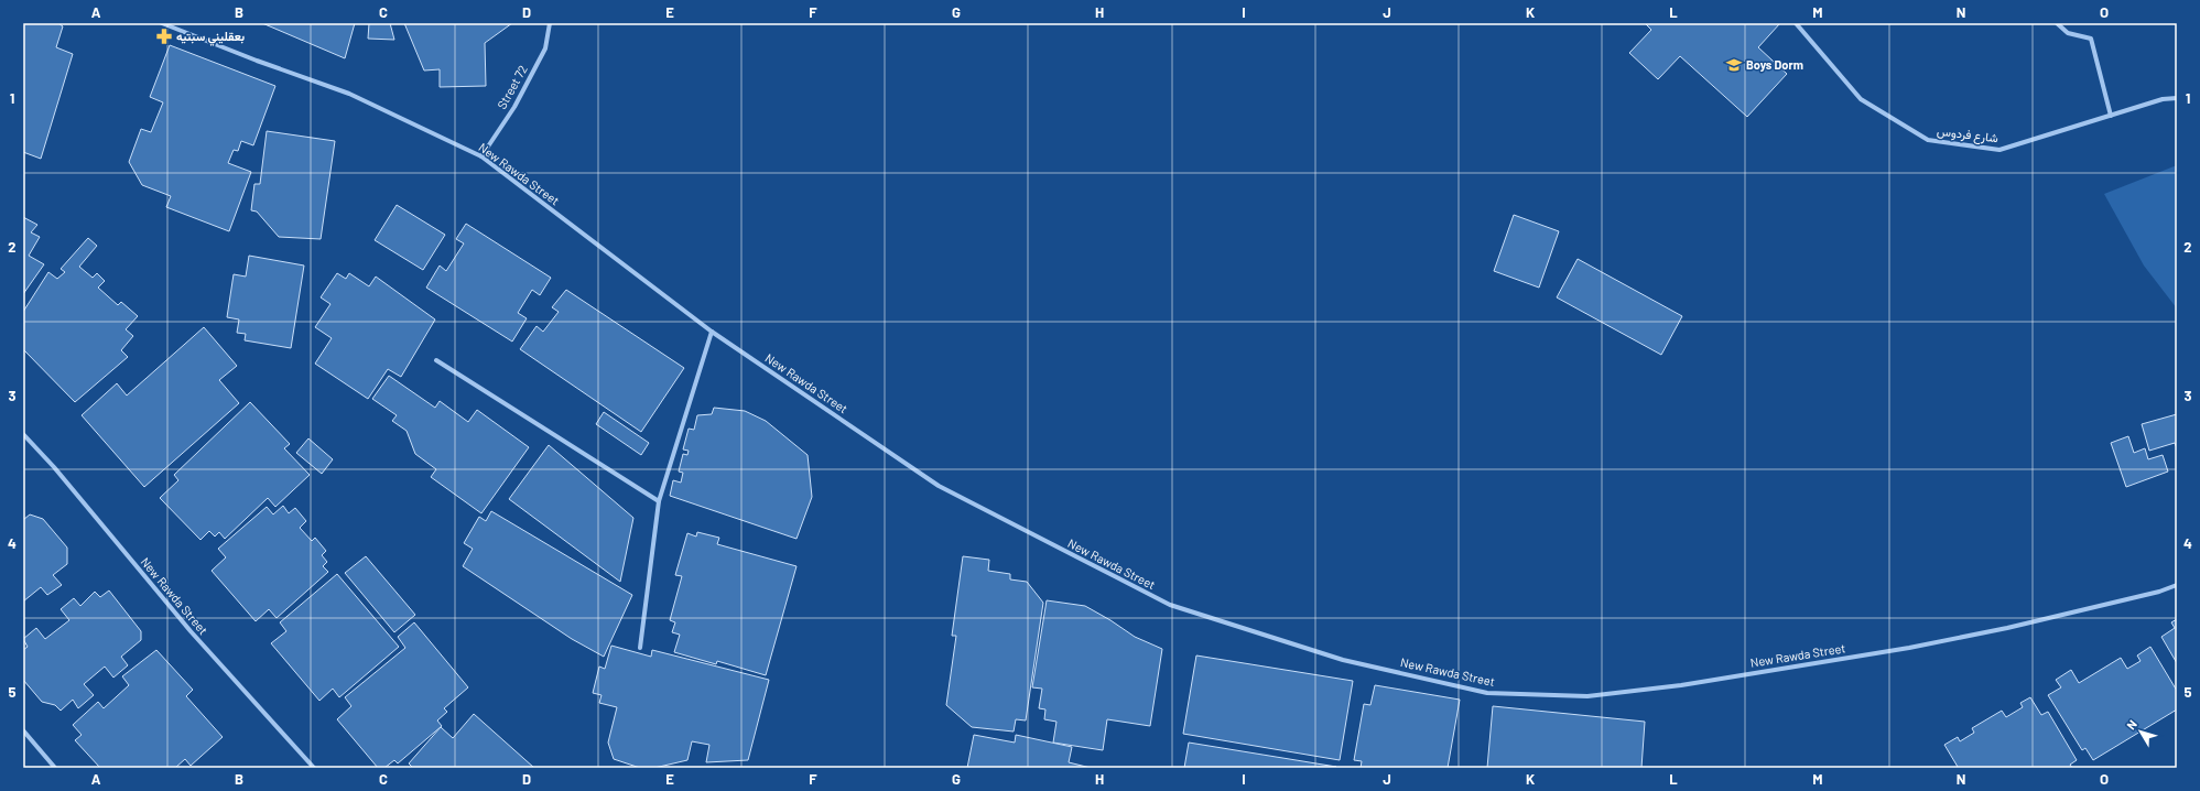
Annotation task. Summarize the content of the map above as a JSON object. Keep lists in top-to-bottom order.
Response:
{
  "streets": {
    "street": ["Street 72", "شارع فردوس", "New Rawda Street"]
  },
  "crossings": [
    ["Street 72", "New Rawda Street"]
  ],
  "places": {
    "pharmacy": ["بعقليني سبتيه"],
    "school or university": ["Boys Dorm"]
  },
  "north": "top left",
  "grid": {
    "columns": [
      "A",
      "B",
      "C",
      "D",
      "E",
      "F",
      "G",
      "H",
      "I",
      "J",
      "K",
      "L",
      "M",
      "N",
      "O"
    ],
    "rows": [
      "1",
      "2",
      "3",
      "4",
      "5"
    ]
  }
}
